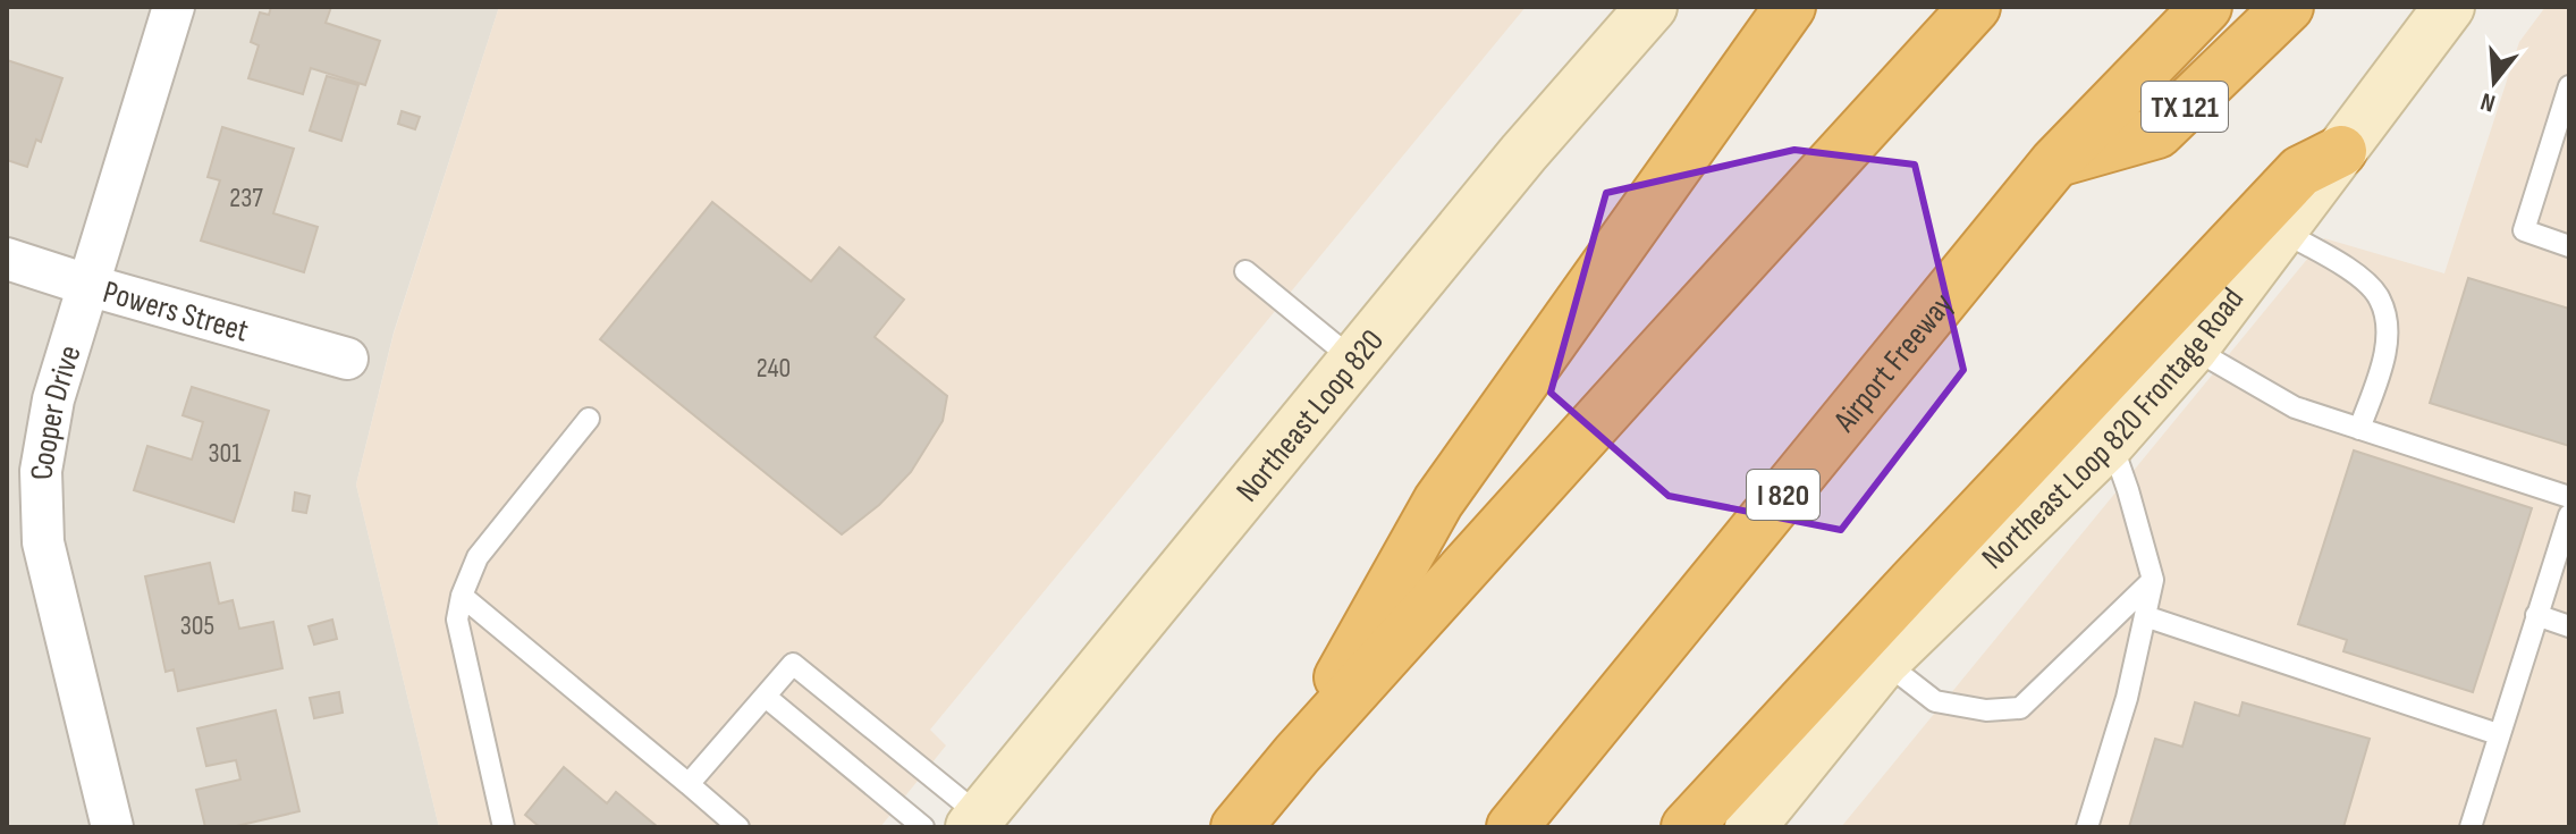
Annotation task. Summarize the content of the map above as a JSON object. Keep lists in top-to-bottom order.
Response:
{
  "streets": {
    "highway": ["TX 121", "Airport Freeway", "I 820"],
    "main road": ["Northeast Loop 820", "Northeast Loop 820 Frontage Road"],
    "street": ["Powers Street", "Cooper Drive"]
  },
  "crossings": [
    ["TX 121", "Airport Freeway"],
    ["TX 121", "I 820"],
    ["Powers Street", "Cooper Drive"],
    ["Airport Freeway", "I 820"]
  ],
  "house_numbers": [
    "237",
    "240",
    "301",
    "305"
  ],
  "north": "bottom"
}
